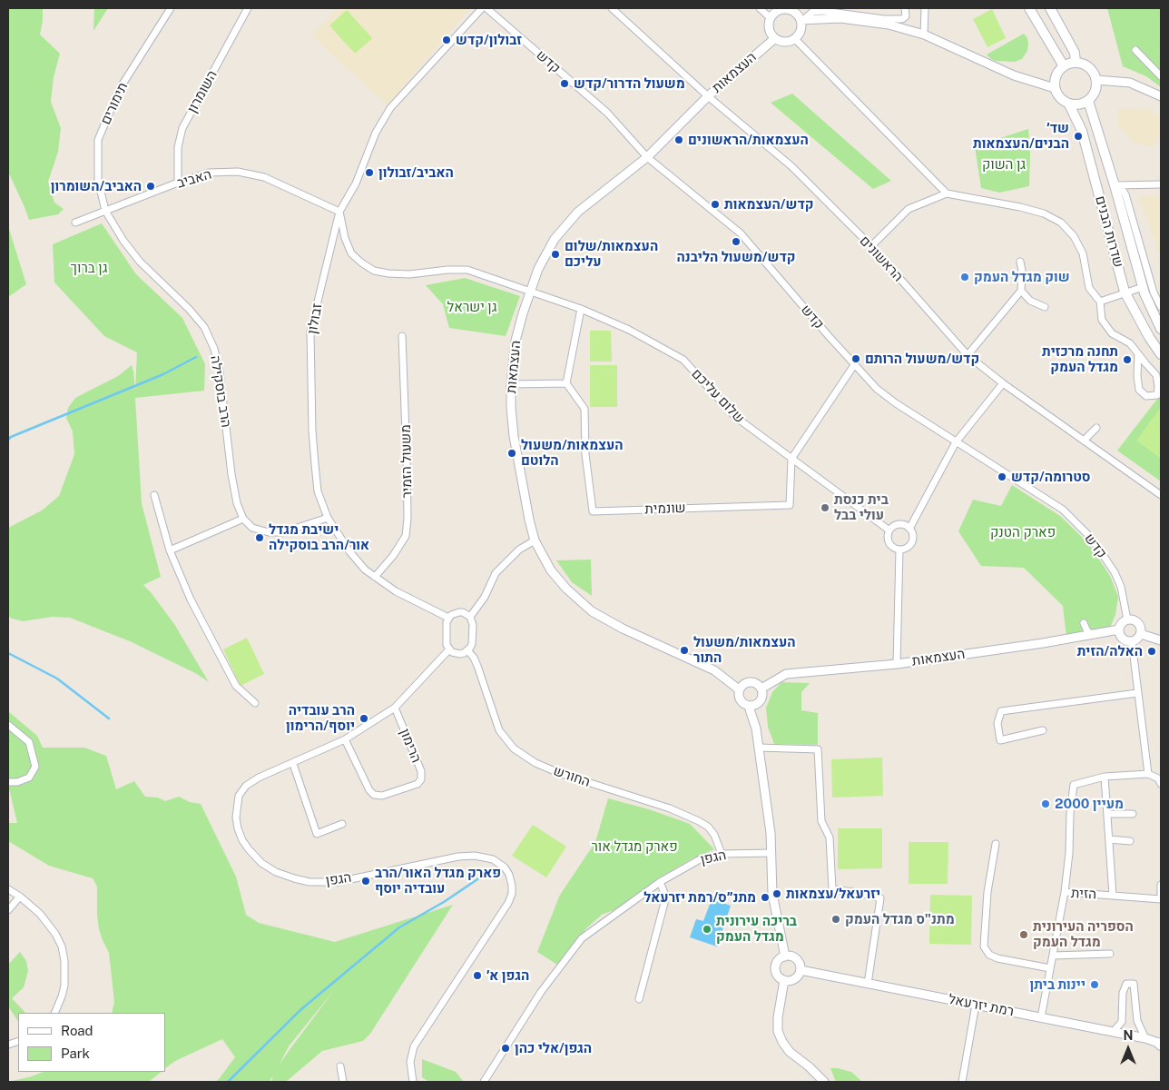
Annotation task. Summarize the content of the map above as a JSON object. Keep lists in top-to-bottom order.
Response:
{
  "streets": {
    "main road": ["שדרות הבנים"],
    "street": [
      "קדש",
      "העצמאות",
      "השומרון",
      "תימורים",
      "האביב",
      "הראשונים",
      "זבולון",
      "הרב בוסקילה",
      "שלום עליכם",
      "משעול הזמיר",
      "שונמית",
      "הרימון",
      "החורש",
      "הגפן",
      "הזית",
      "רמת יזרעאל"
    ]
  },
  "crossings": [
    ["קדש", "העצמאות"],
    ["העצמאות", "הראשונים"],
    ["העצמאות", "שלום עליכם"],
    ["השומרון", "האביב"],
    ["תימורים", "האביב"],
    ["תימורים", "הרב בוסקילה"],
    ["האביב", "זבולון"],
    ["האביב", "הרב בוסקילה"],
    ["האביב", "שלום עליכם"],
    ["זבולון", "שלום עליכם"],
    ["זבולון", "משעול הזמיר"],
    ["זבולון", "החורש"],
    ["זבולון", "הגפן"],
    ["שלום עליכם", "שונמית"],
    ["הרימון", "הגפן"],
    ["החורש", "הגפן"],
    ["הזית", "רמת יזרעאל"]
  ],
  "parks": [
    "גן השוק",
    "גן ברוך",
    "גן ישראל",
    "פארק הטנק",
    "פארק מגדל אור"
  ],
  "places": [
    "זבולון/קדש",
    "משעול הדרור/קדש",
    "שד׳ הבנים/העצמאות",
    "העצמאות/הראשונים",
    "האביב/זבולון",
    "האביב/השומרון",
    "קדש/העצמאות",
    "קדש/משעול הליבנה",
    "העצמאות/שלום עליכם",
    "שוק מגדל העמק",
    "קדש/משעול הרותם",
    "תחנה מרכזית מגדל העמק",
    "העצמאות/משעול הלוטם",
    "סטרומה/קדש",
    "בית כנסת עולי בבל",
    "ישיבת מגדל אור/הרב בוסקילה",
    "העצמאות/משעול התור",
    "האלה/הזית",
    "הרב עובדיה יוסף/הרימון",
    "מעיין 2000",
    "פארק מגדל האור/הרב עובדיה יוסף",
    "יזרעאל/עצמאות",
    "מתנ״ס/רמת יזרעאל",
    "מתנ\"ס מגדל העמק",
    "בריכה עירונית מגדל העמק",
    "הספריה העירונית מגדל העמק",
    "הגפן א׳",
    "יינות ביתן",
    "הגפן/אלי כהן"
  ],
  "legend": ["Road", "Park"],
  "north": "top"
}
